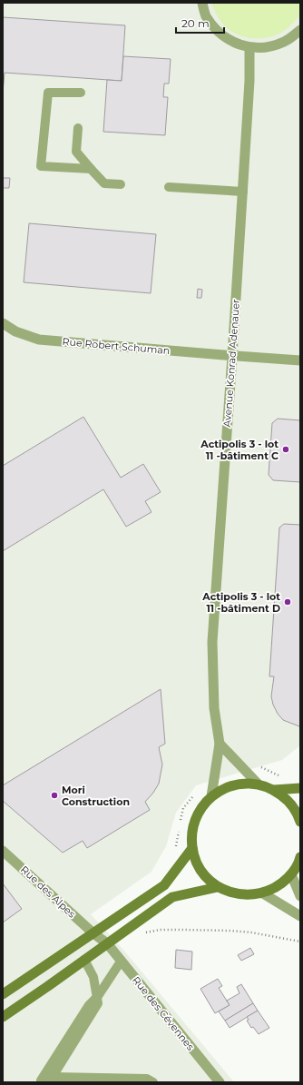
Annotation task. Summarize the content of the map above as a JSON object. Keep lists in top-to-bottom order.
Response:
{
  "streets": {
    "street": [
      "Rue Robert Schuman",
      "Avenue Konrad Adenauer",
      "Rue des Alpes",
      "Rue des Cévennes"
    ]
  },
  "crossings": [
    ["Rue Robert Schuman", "Avenue Konrad Adenauer"],
    ["Rue des Alpes", "Rue des Cévennes"]
  ],
  "places": ["Actipolis 3 - lot 11 -bâtiment C", "Actipolis 3 - lot 11 -bâtiment D", "Mori Construction"],
  "scale_bar": "20 m"
}
